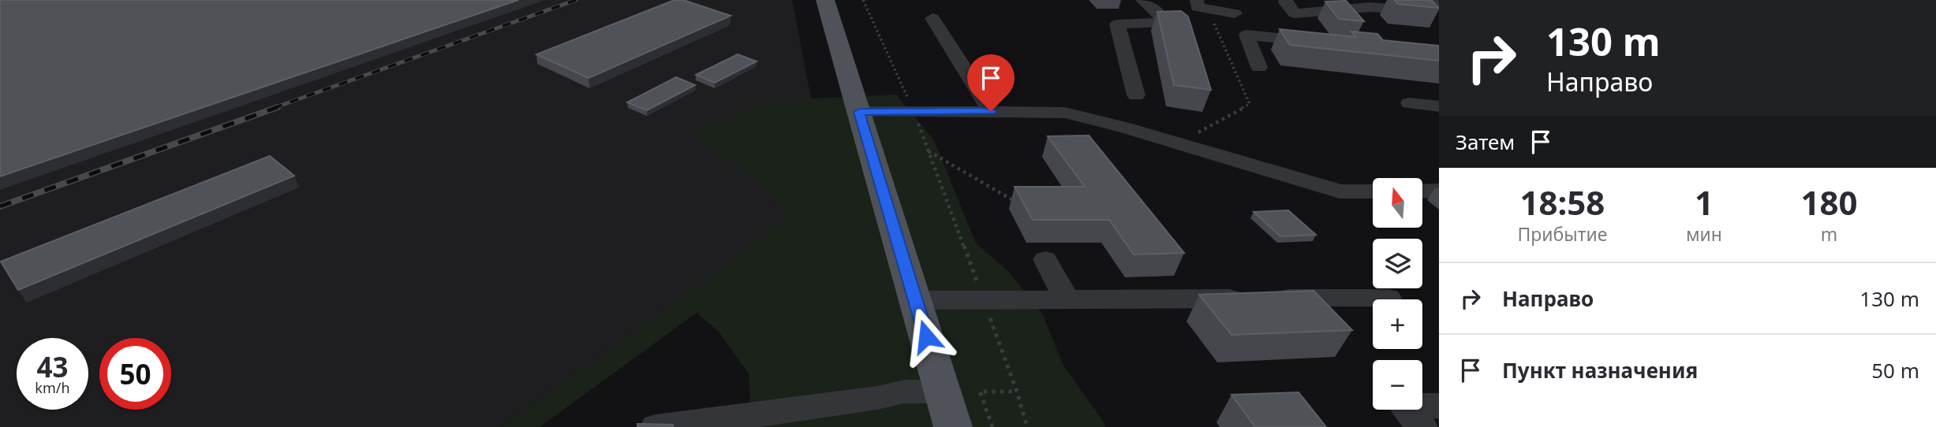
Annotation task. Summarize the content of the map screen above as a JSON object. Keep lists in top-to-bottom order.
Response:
{
  "north": "top",
  "page": {
    "turn": ["130 m", "Направо"],
    "then": "Затем",
    "eta": [
      "18:58",
      "Прибытие",
      "1",
      "мин",
      "180",
      "m"
    ],
    "map_buttons": ["+", "−"],
    "list": [
      {
        "name": "Направо",
        "value": "130 m"
      },
      {
        "name": "Пункт назначения",
        "value": "50 m"
      }
    ],
    "speed": "43 km/h",
    "limit": "50"
  }
}
